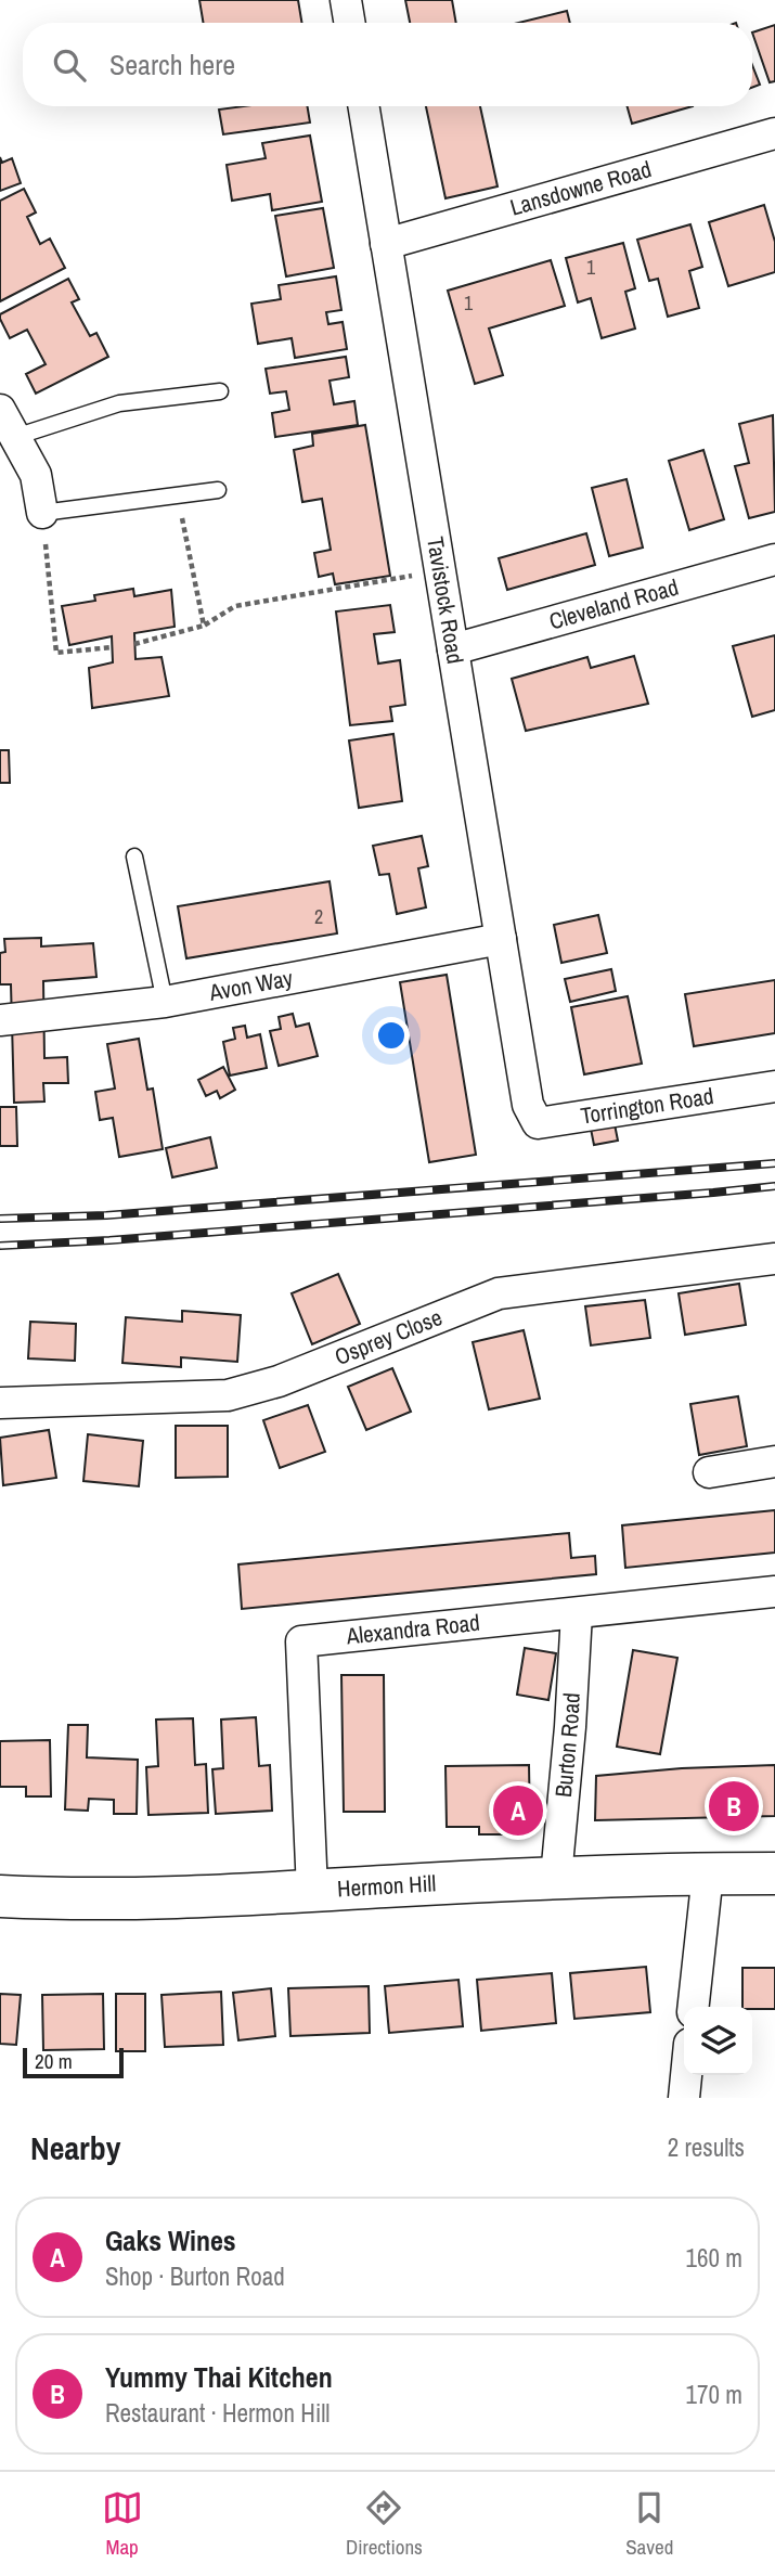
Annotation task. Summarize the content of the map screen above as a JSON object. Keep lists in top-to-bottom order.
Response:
{
  "streets": {
    "main road": ["Hermon Hill"],
    "street": [
      "Lansdowne Road",
      "Tavistock Road",
      "Cleveland Road",
      "Avon Way",
      "Torrington Road",
      "Osprey Close",
      "Alexandra Road",
      "Burton Road"
    ]
  },
  "crossings": [
    ["Lansdowne Road", "Tavistock Road"],
    ["Tavistock Road", "Cleveland Road"],
    ["Tavistock Road", "Avon Way"],
    ["Tavistock Road", "Torrington Road"],
    ["Alexandra Road", "Burton Road"],
    ["Alexandra Road", "Hermon Hill"],
    ["Burton Road", "Hermon Hill"]
  ],
  "house_numbers": ["1", "1", "2"],
  "scale_bar": "20 m",
  "page": {
    "search": "Search here",
    "pins": ["B", "A"],
    "scale": "20 m",
    "heading": ["Nearby", "2 results"],
    "list": [
      {
        "mark": "A",
        "name": "Gaks Wines",
        "note": "Shop · Burton Road",
        "value": "160 m"
      },
      {
        "mark": "B",
        "name": "Yummy Thai Kitchen",
        "note": "Restaurant · Hermon Hill",
        "value": "170 m"
      }
    ],
    "nav": ["Map", "Directions", "Saved"]
  }
}
